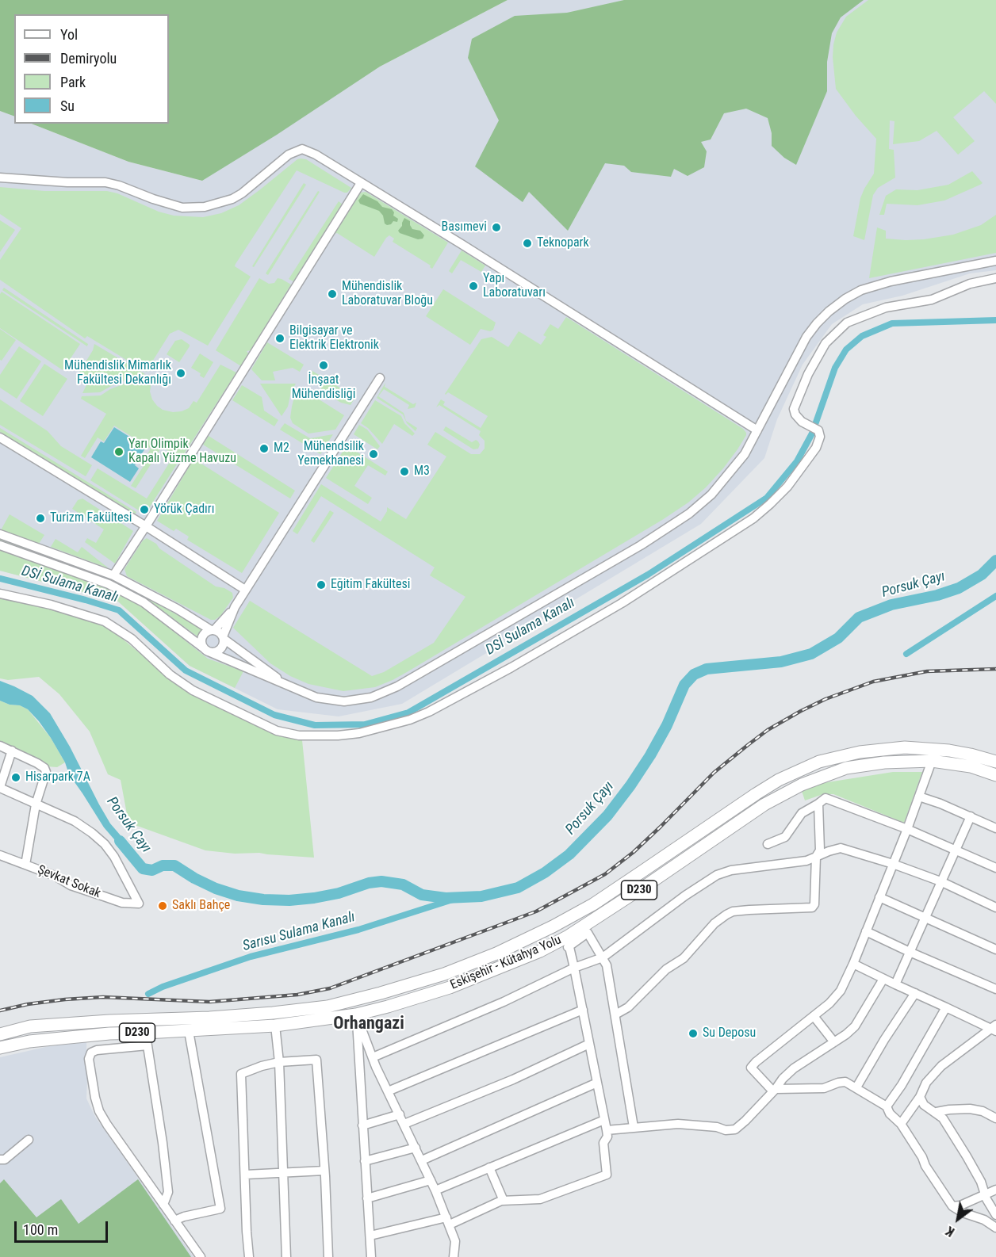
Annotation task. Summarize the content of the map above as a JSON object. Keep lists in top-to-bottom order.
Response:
{
  "streets": {
    "highway": ["D230", "Eskişehir - Kütahya Yolu"],
    "street": ["Şevkat Sokak"]
  },
  "districts": ["Orhangazi"],
  "water": ["DSİ Sulama Kanalı", "Porsuk Çayı", "Sarısu Sulama Kanalı"],
  "places": [
    "Basımevi",
    "Teknopark",
    "Yapı Laboratuvarı",
    "Mühendislik Laboratuvar Bloğu",
    "Bilgisayar ve Elektrik Elektronik",
    "İnşaat Mühendisliği",
    "Mühendislik Mimarlık Fakültesi Dekanlığı",
    "M2",
    "Yarı Olimpik Kapalı Yüzme Havuzu",
    "Mühendsilik Yemekhanesi",
    "M3",
    "Yörük Çadırı",
    "Turizm Fakültesi",
    "Eğitim Fakültesi",
    "Hisarpark 7A",
    "Saklı Bahçe",
    "Su Deposu"
  ],
  "legend": [
    "Yol",
    "Demiryolu",
    "Park",
    "Su"
  ],
  "scale_bar": "100 m",
  "north": "bottom left"
}
